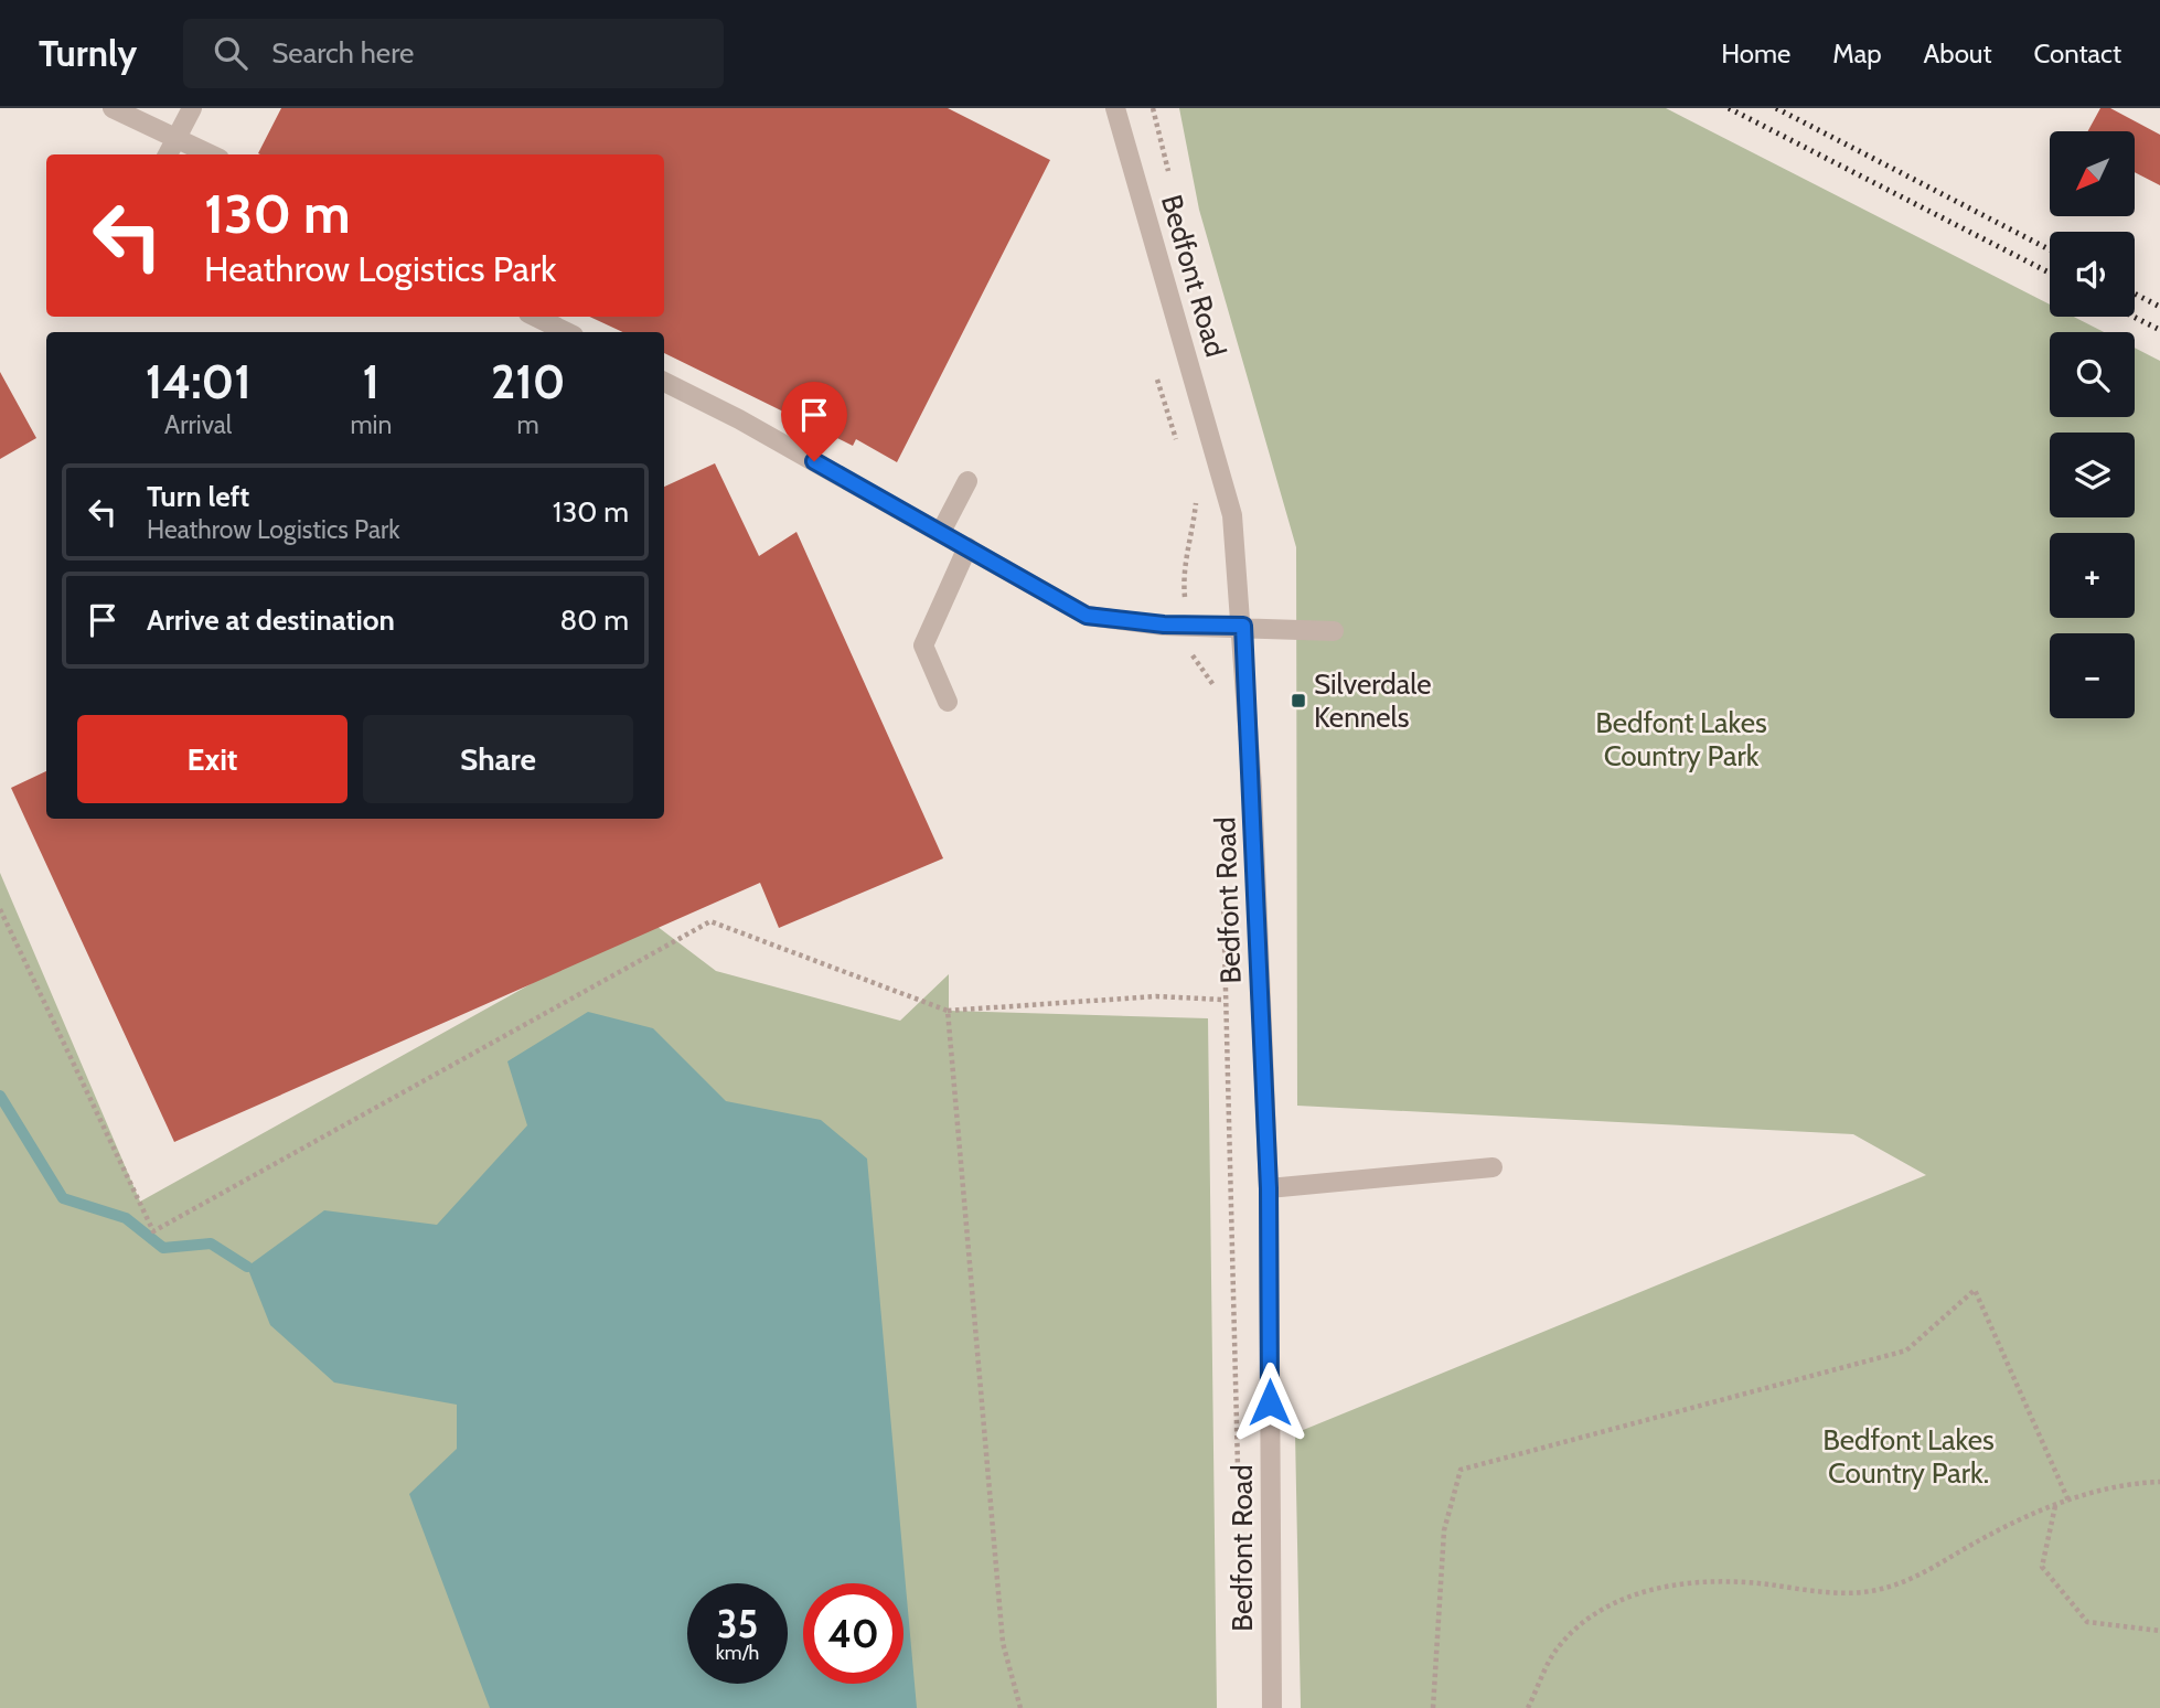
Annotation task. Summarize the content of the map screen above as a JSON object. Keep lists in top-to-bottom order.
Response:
{
  "streets": {
    "street": ["Bedfont Road"]
  },
  "parks": ["Bedfont Lakes Country Park", "Bedfont Lakes Country Park."],
  "places": {
    "transit": ["Silverdale Kennels"]
  },
  "north": "bottom left",
  "page": {
    "header": "Turnly",
    "search": "Search here",
    "nav": [
      "Home",
      "Map",
      "About",
      "Contact"
    ],
    "map_buttons": ["+", "−"],
    "turn": ["130 m", "Heathrow Logistics Park"],
    "eta": [
      "14:01",
      "Arrival",
      "1",
      "min",
      "210",
      "m"
    ],
    "list": [
      {
        "name": "Turn left",
        "note": "Heathrow Logistics Park",
        "value": "130 m"
      },
      {
        "name": "Arrive at destination",
        "value": "80 m"
      }
    ],
    "buttons": ["Exit", "Share"],
    "speed": "35 km/h",
    "limit": "40"
  }
}
